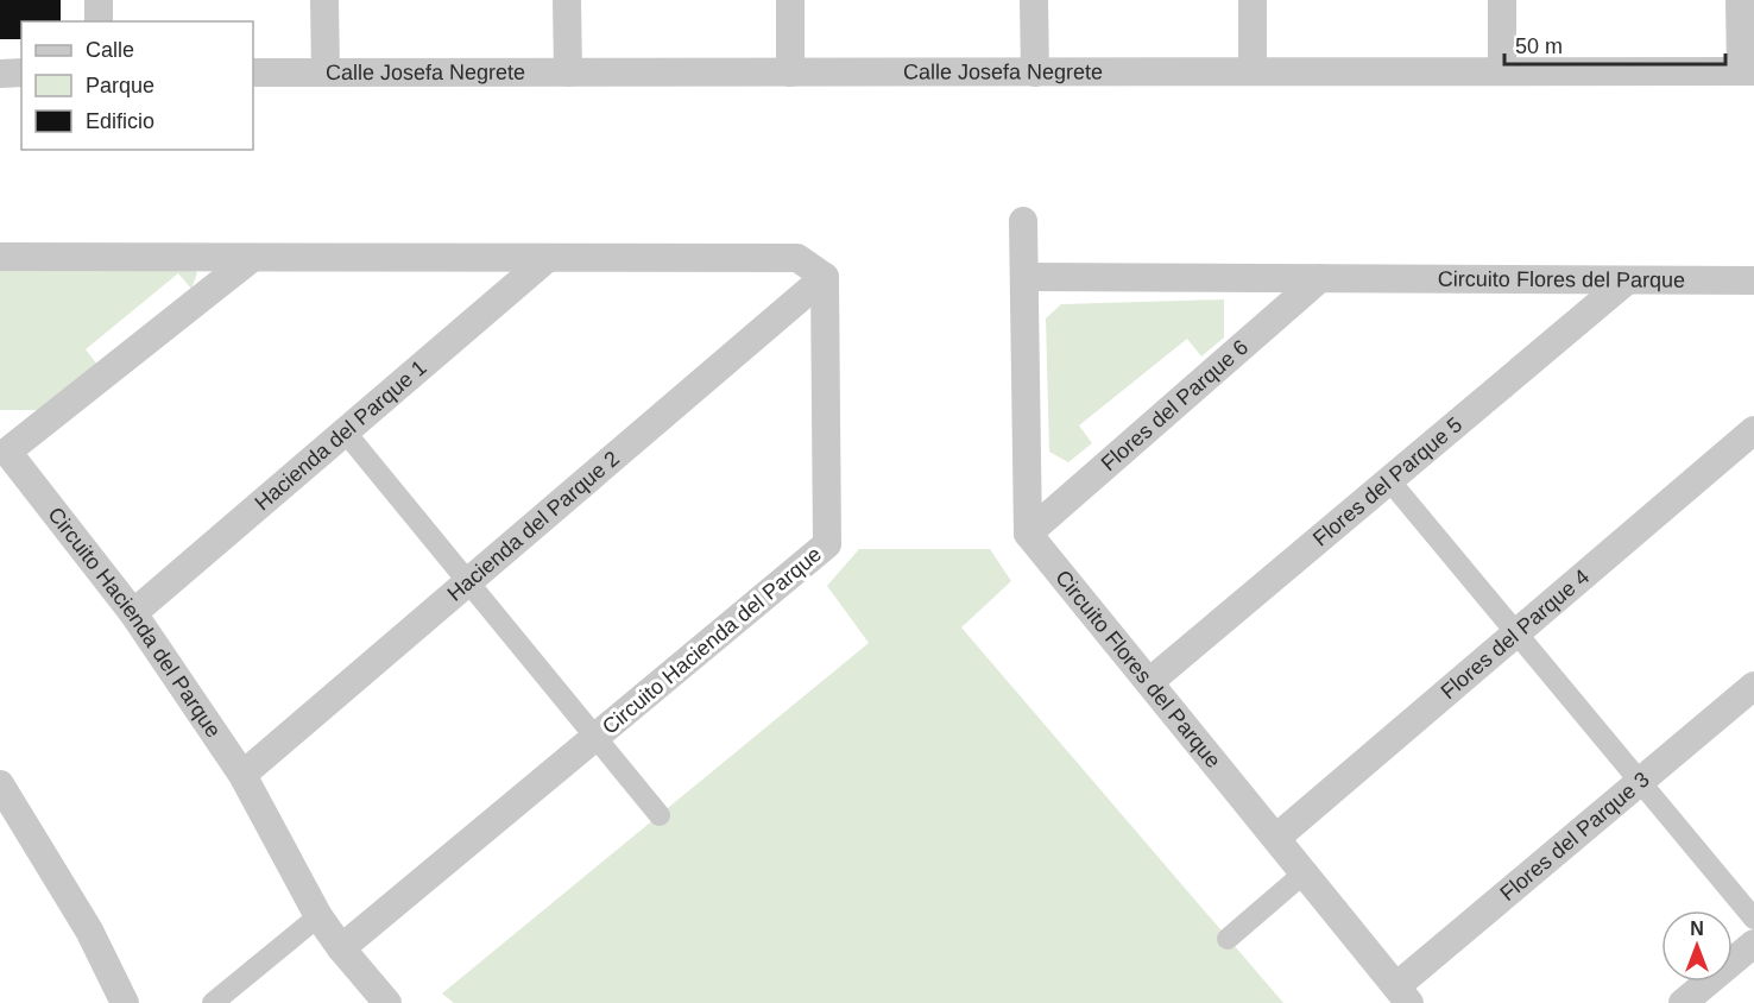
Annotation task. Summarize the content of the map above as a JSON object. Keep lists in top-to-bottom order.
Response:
{
  "streets": {
    "street": [
      "Calle Josefa Negrete",
      "Circuito Flores del Parque",
      "Flores del Parque 6",
      "Hacienda del Parque 1",
      "Flores del Parque 5",
      "Hacienda del Parque 2",
      "Circuito Hacienda del Parque",
      "Flores del Parque 4",
      "Flores del Parque 3"
    ]
  },
  "crossings": [
    ["Circuito Flores del Parque", "Flores del Parque 6"],
    ["Circuito Flores del Parque", "Flores del Parque 5"],
    ["Circuito Flores del Parque", "Flores del Parque 4"],
    ["Circuito Flores del Parque", "Flores del Parque 3"],
    ["Hacienda del Parque 1", "Circuito Hacienda del Parque"],
    ["Hacienda del Parque 2", "Circuito Hacienda del Parque"]
  ],
  "legend": ["Calle", "Parque", "Edificio"],
  "scale_bar": "50 m",
  "north": "top"
}
